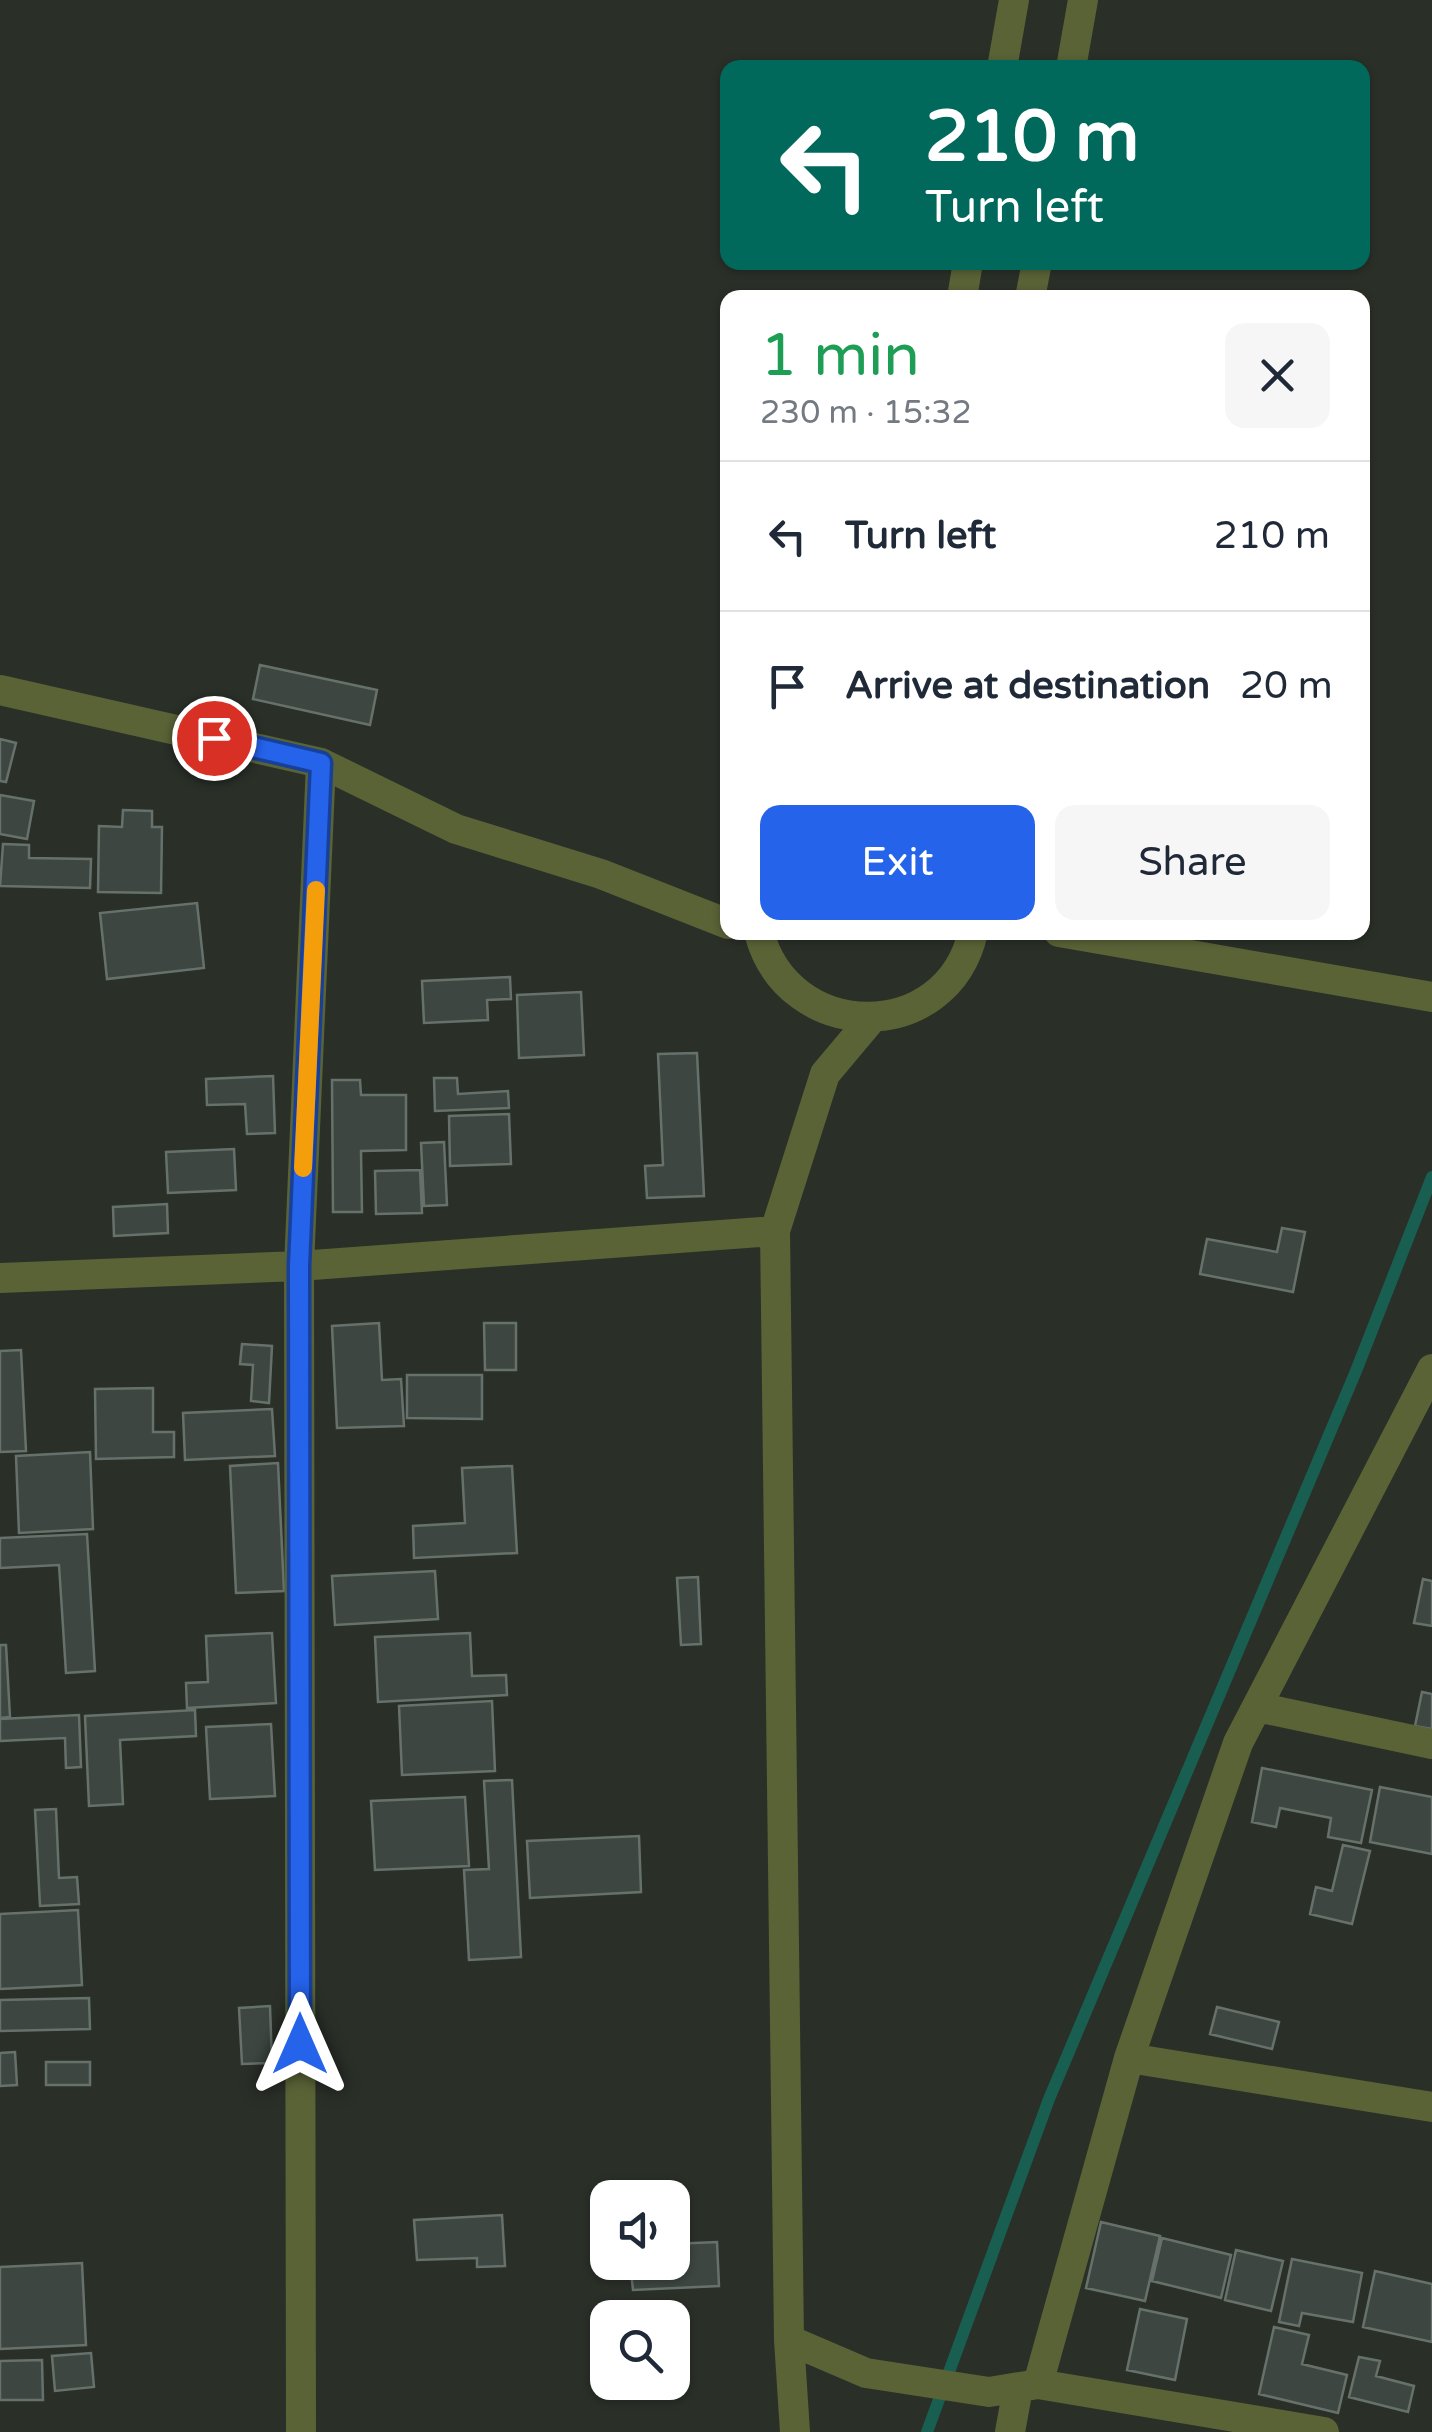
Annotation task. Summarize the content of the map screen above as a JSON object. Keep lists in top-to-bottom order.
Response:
{
  "page": {
    "turn": ["210 m", "Turn left"],
    "heading": ["1 min", "230 m · 15:32"],
    "list": [
      {
        "name": "Turn left",
        "value": "210 m"
      },
      {
        "name": "Arrive at destination",
        "value": "20 m"
      }
    ],
    "buttons": ["Exit", "Share"]
  }
}
